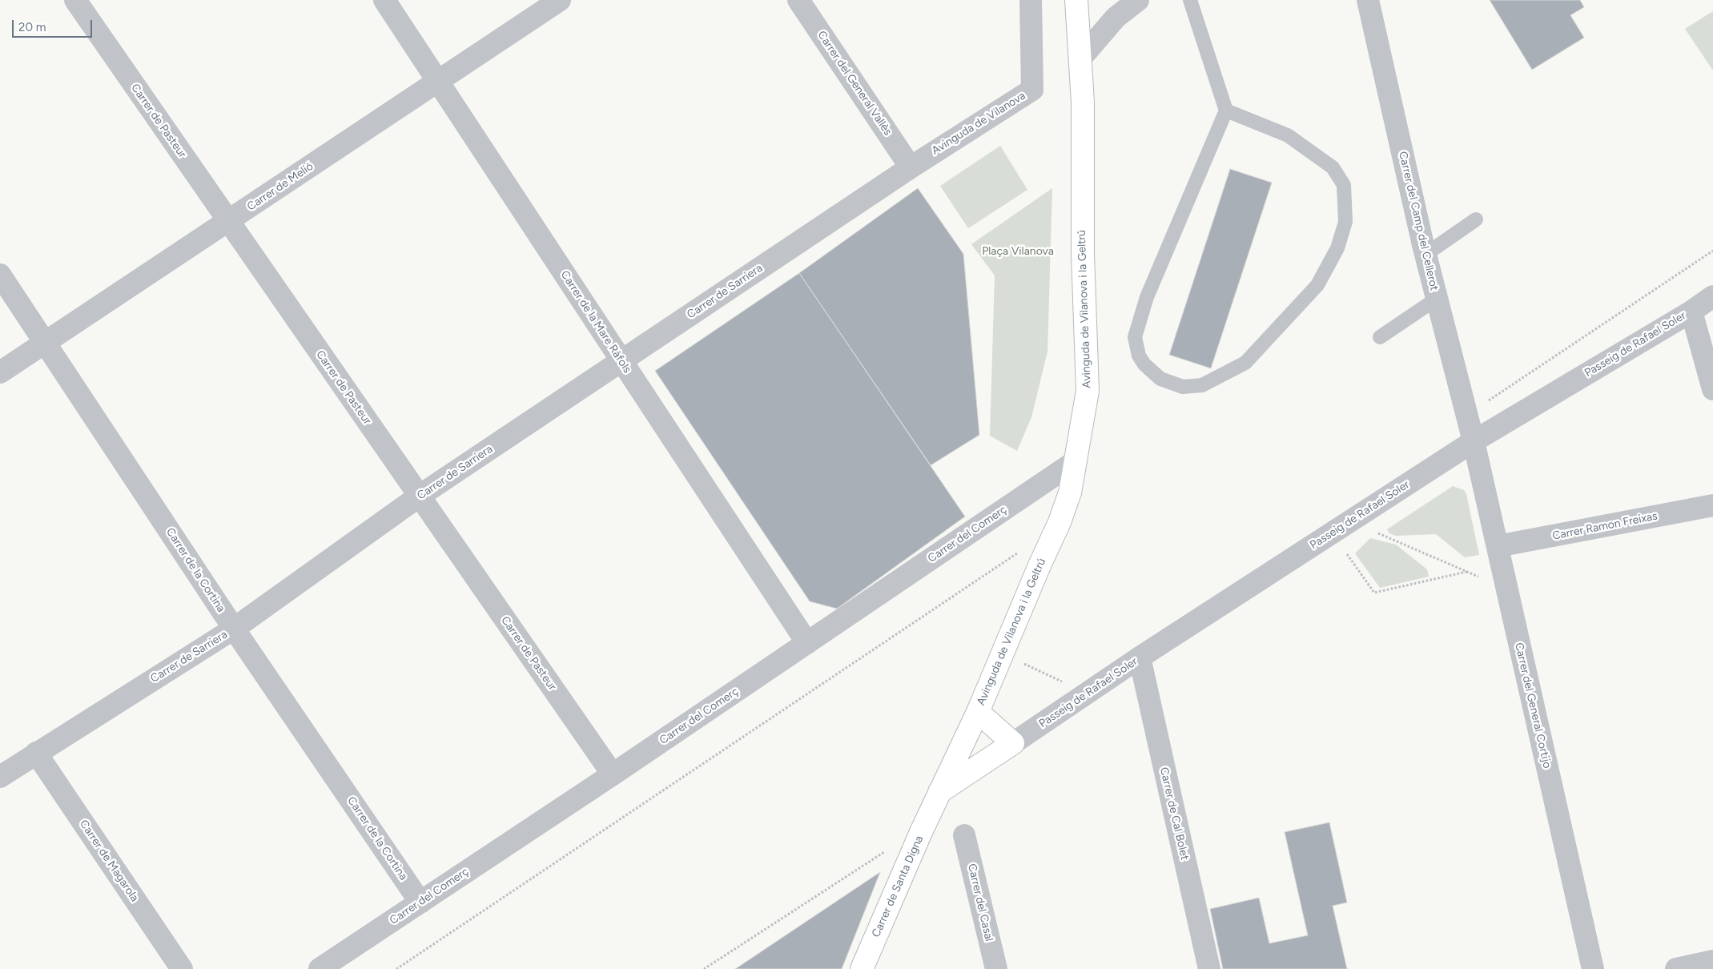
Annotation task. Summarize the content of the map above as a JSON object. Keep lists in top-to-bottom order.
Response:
{
  "streets": {
    "street": [
      "Carrer del General Vallès",
      "Carrer de Pasteur",
      "Avinguda de Vilanova",
      "Carrer de Melió",
      "Carrer del Camp del Cellerot",
      "Carrer de Sarriera",
      "Avinguda de Vilanova i la Geltrú",
      "Carrer de la Mare Ràfols",
      "Passeig de Rafael Soler",
      "Carrer Ramon Freixas",
      "Carrer del Comerç",
      "Carrer de la Cortina",
      "Carrer del General Cortijo",
      "Carrer de Cal Bolet",
      "Carrer de Magarola",
      "Carrer de Santa Digna",
      "Carrer del Casal"
    ]
  },
  "crossings": [
    ["Carrer del General Vallès", "Avinguda de Vilanova"],
    ["Carrer del General Vallès", "Carrer de Sarriera"],
    ["Carrer de Pasteur", "Carrer de Melió"],
    ["Carrer de Pasteur", "Carrer de Sarriera"],
    ["Carrer de Pasteur", "Carrer del Comerç"],
    ["Avinguda de Vilanova", "Carrer de Sarriera"],
    ["Carrer de Melió", "Carrer de la Mare Ràfols"],
    ["Carrer de Melió", "Carrer de la Cortina"],
    ["Carrer del Camp del Cellerot", "Passeig de Rafael Soler"],
    ["Carrer del Camp del Cellerot", "Carrer del General Cortijo"],
    ["Carrer de Sarriera", "Carrer de la Mare Ràfols"],
    ["Carrer de Sarriera", "Carrer de la Cortina"],
    ["Carrer de Sarriera", "Carrer de Magarola"],
    ["Avinguda de Vilanova i la Geltrú", "Carrer del Comerç"],
    ["Avinguda de Vilanova i la Geltrú", "Carrer de Santa Digna"],
    ["Carrer de la Mare Ràfols", "Carrer del Comerç"],
    ["Passeig de Rafael Soler", "Carrer del General Cortijo"],
    ["Passeig de Rafael Soler", "Carrer de Cal Bolet"],
    ["Carrer Ramon Freixas", "Carrer del General Cortijo"],
    ["Carrer del Comerç", "Carrer de la Cortina"]
  ],
  "parks": ["Plaça Vilanova"],
  "scale_bar": "20 m"
}
